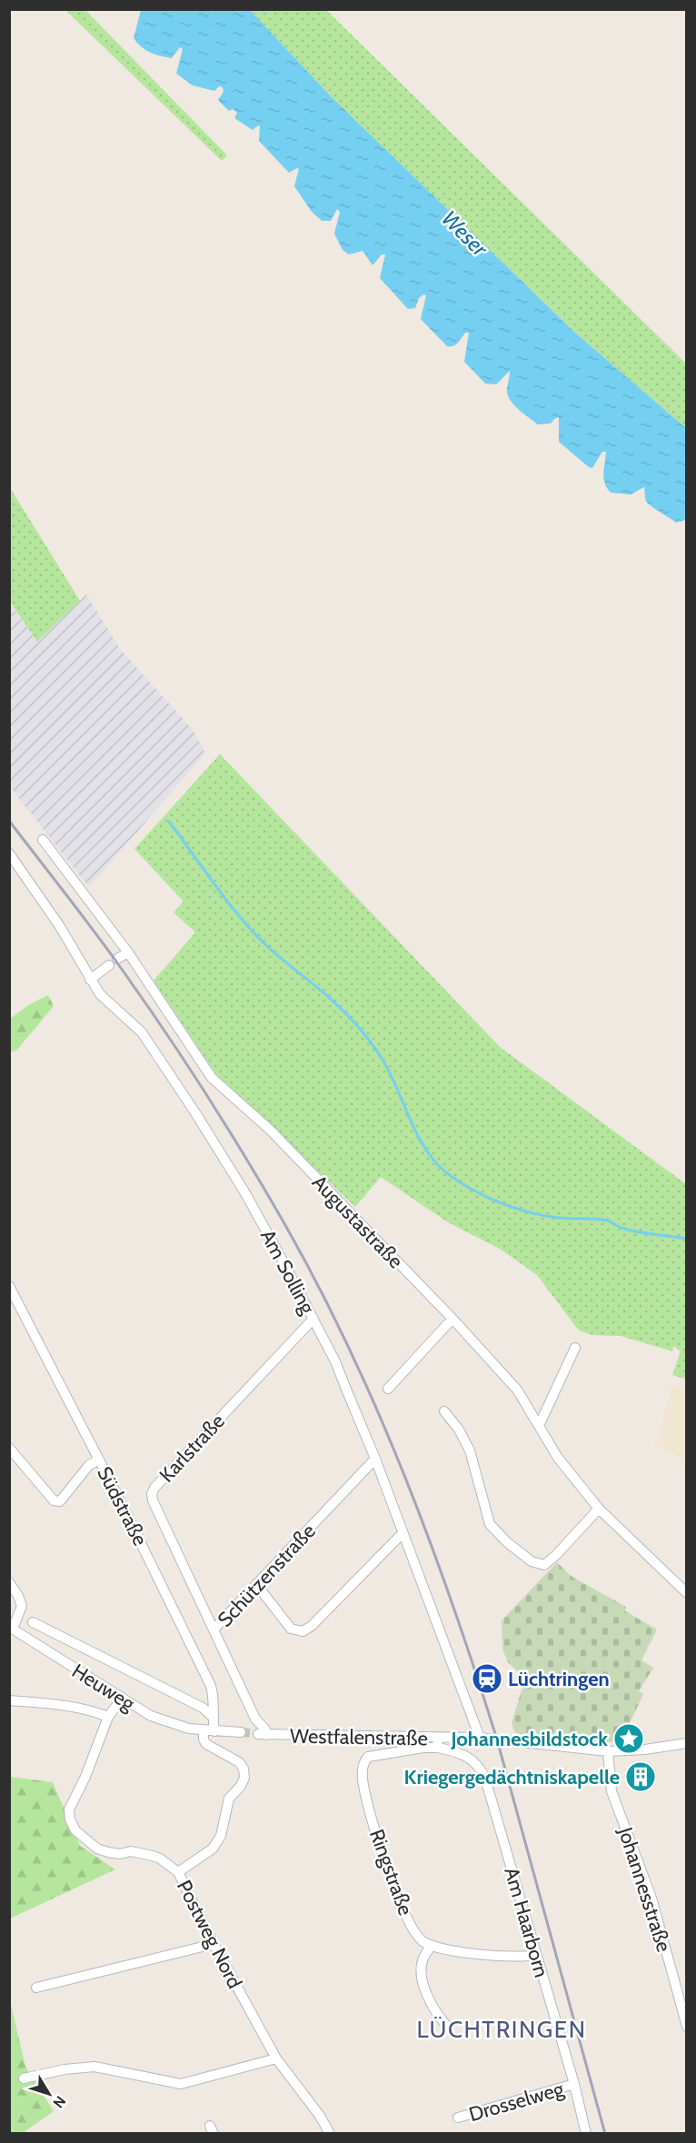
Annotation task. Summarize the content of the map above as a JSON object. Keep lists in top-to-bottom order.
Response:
{
  "streets": {
    "street": [
      "Augustastraße",
      "Am Solling",
      "Karlstraße",
      "Südstraße",
      "Schützenstraße",
      "Heuweg",
      "Westfalenstraße",
      "Ringstraße",
      "Johannesstraße",
      "Am Haarborn",
      "Postweg Nord",
      "Drosselweg"
    ]
  },
  "crossings": [
    ["Am Solling", "Karlstraße"],
    ["Am Solling", "Schützenstraße"],
    ["Am Solling", "Westfalenstraße"],
    ["Karlstraße", "Schützenstraße"],
    ["Südstraße", "Heuweg"],
    ["Schützenstraße", "Westfalenstraße"],
    ["Heuweg", "Postweg Nord"],
    ["Westfalenstraße", "Ringstraße"],
    ["Westfalenstraße", "Johannesstraße"],
    ["Westfalenstraße", "Am Haarborn"],
    ["Ringstraße", "Am Haarborn"],
    ["Am Haarborn", "Drosselweg"]
  ],
  "districts": ["LÜCHTRINGEN"],
  "water": ["Weser"],
  "places": {
    "station": ["Lüchtringen"],
    "place": ["Johannesbildstock"],
    "building": ["Kriegergedächtniskapelle"]
  },
  "north": "bottom right"
}
